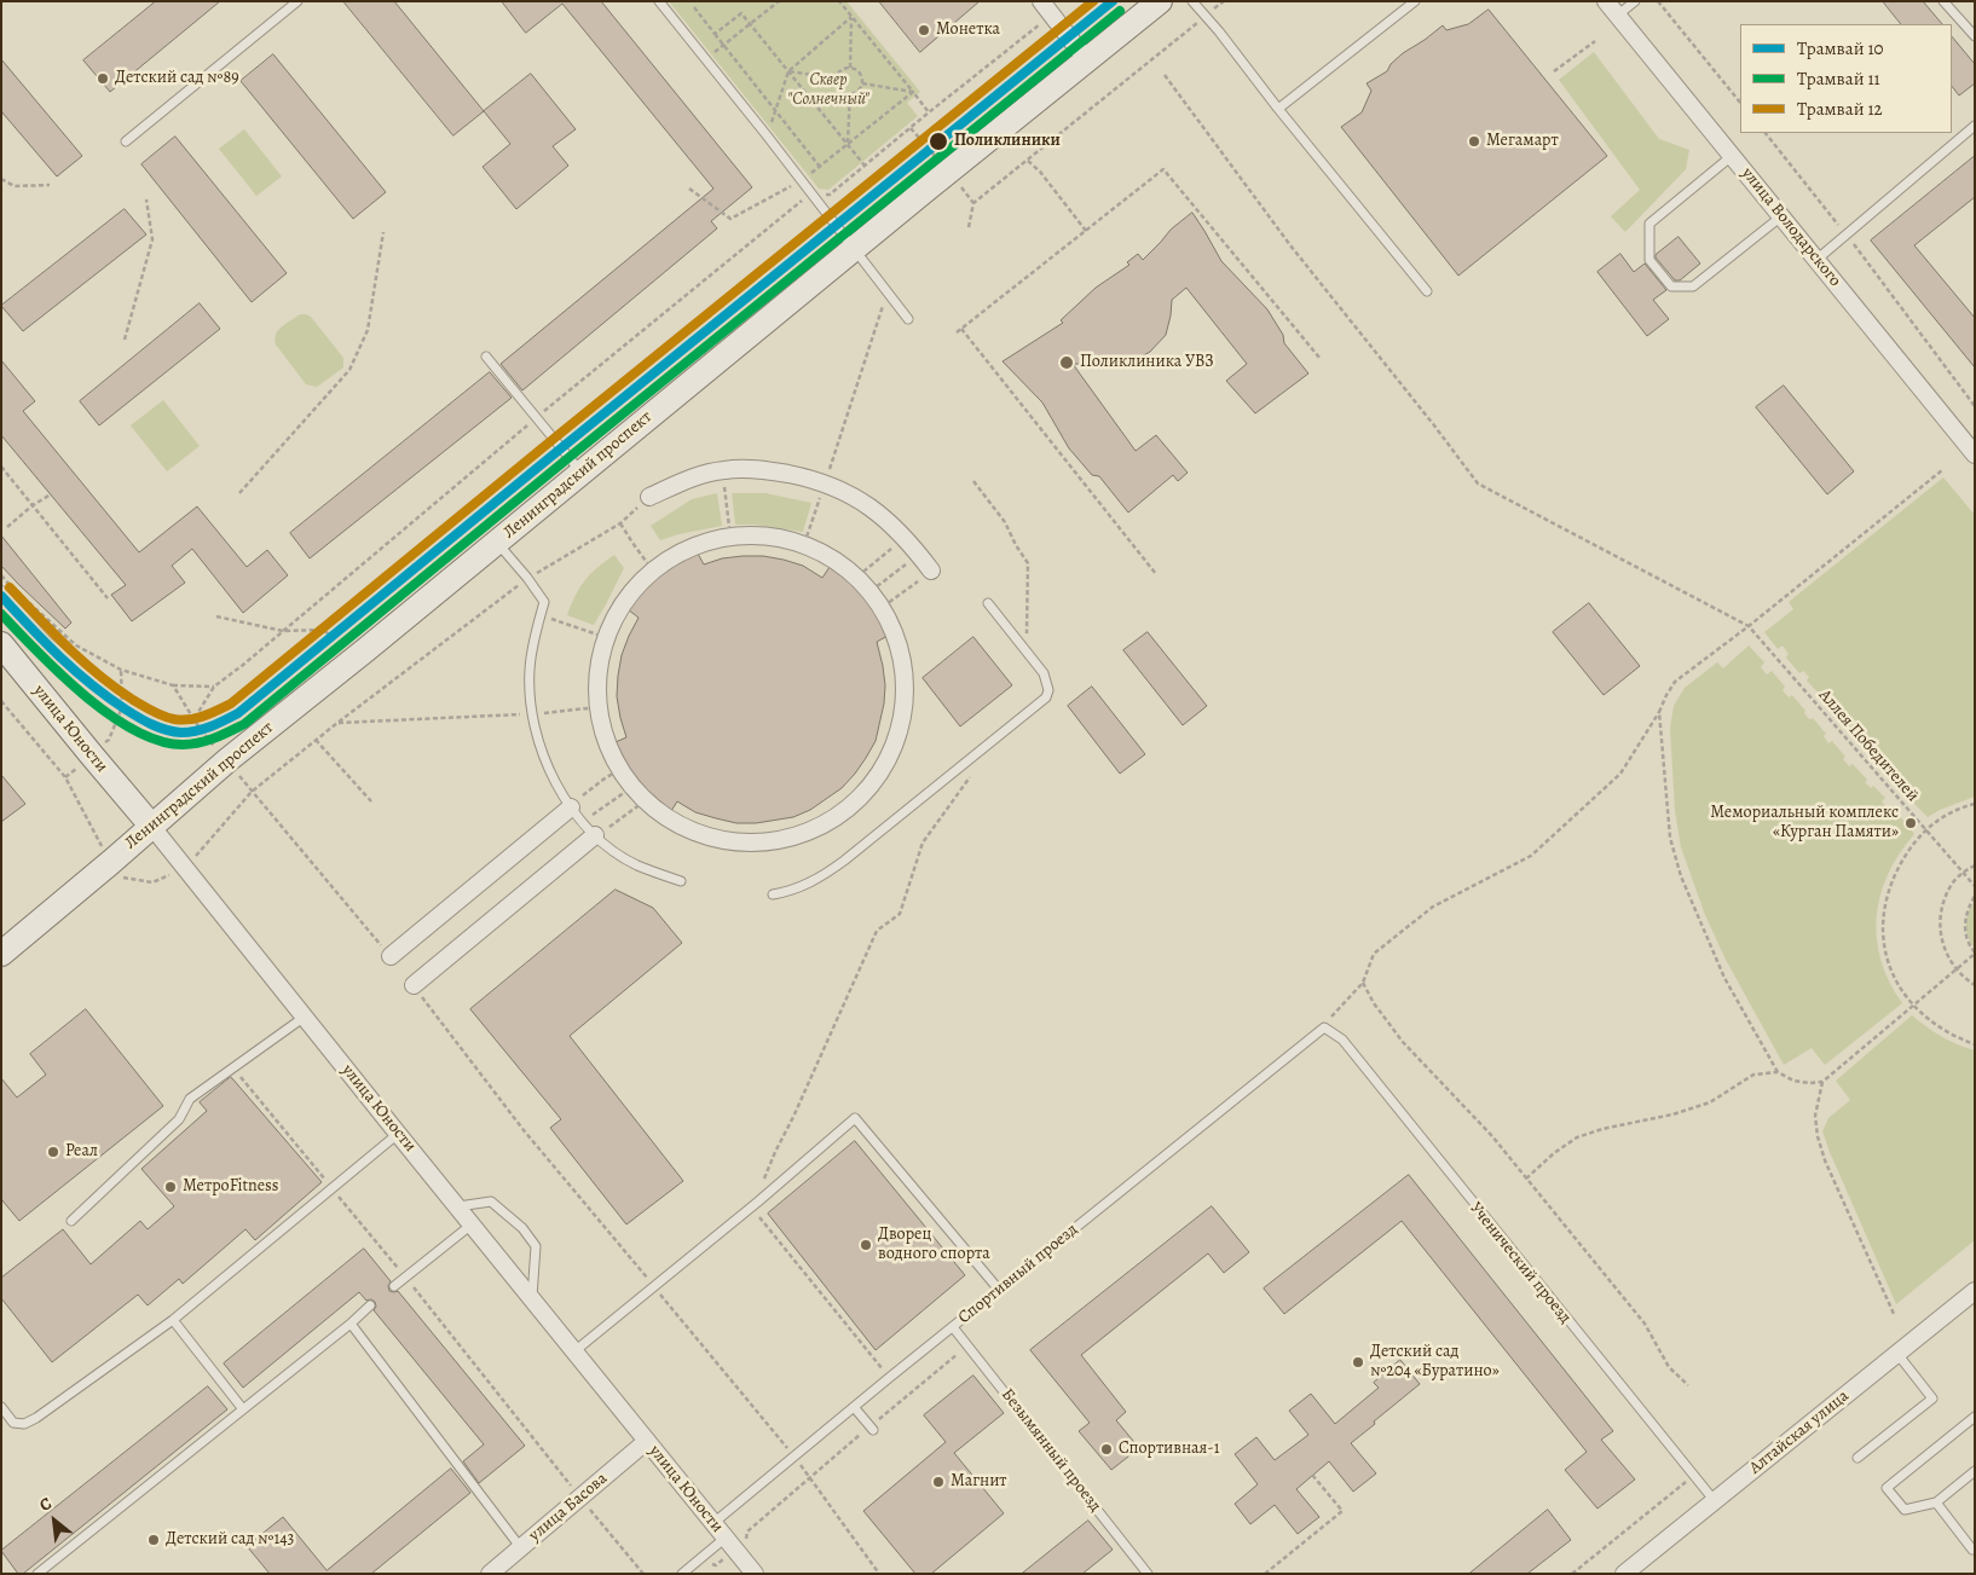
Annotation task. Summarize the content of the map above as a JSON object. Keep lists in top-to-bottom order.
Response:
{
  "streets": {
    "main road": ["Ленинградский проспект", "улица Юности"],
    "street": ["улица Володарского", "Алтайская улица", "улица Басова"],
    "lane": ["Ученический проезд", "Спортивный проезд", "Безымянный проезд"],
    "path": ["Аллея Победителей"]
  },
  "crossings": [
    ["Ленинградский проспект", "улица Юности"],
    ["улица Юности", "Спортивный проезд"],
    ["улица Юности", "улица Басова"],
    ["Ученический проезд", "Спортивный проезд"],
    ["Ученический проезд", "Алтайская улица"],
    ["Спортивный проезд", "Безымянный проезд"]
  ],
  "parks": ["Сквер \"Солнечный\""],
  "places": [
    "Монетка",
    "Детский сад №89",
    "Поликлиники",
    "Мегамарт",
    "Поликлиника УВЗ",
    "Мемориальный комплекс «Курган Памяти»",
    "Реал",
    "МетроFitness",
    "Дворец водного спорта",
    "Детский сад №204 «Буратино»",
    "Спортивная-1",
    "Магнит",
    "Детский сад №143"
  ],
  "lines": ["tram line 10", "tram line 12", "tram line 11"],
  "legend": ["Трамвай 10", "Трамвай 11", "Трамвай 12"],
  "north": "top left"
}
